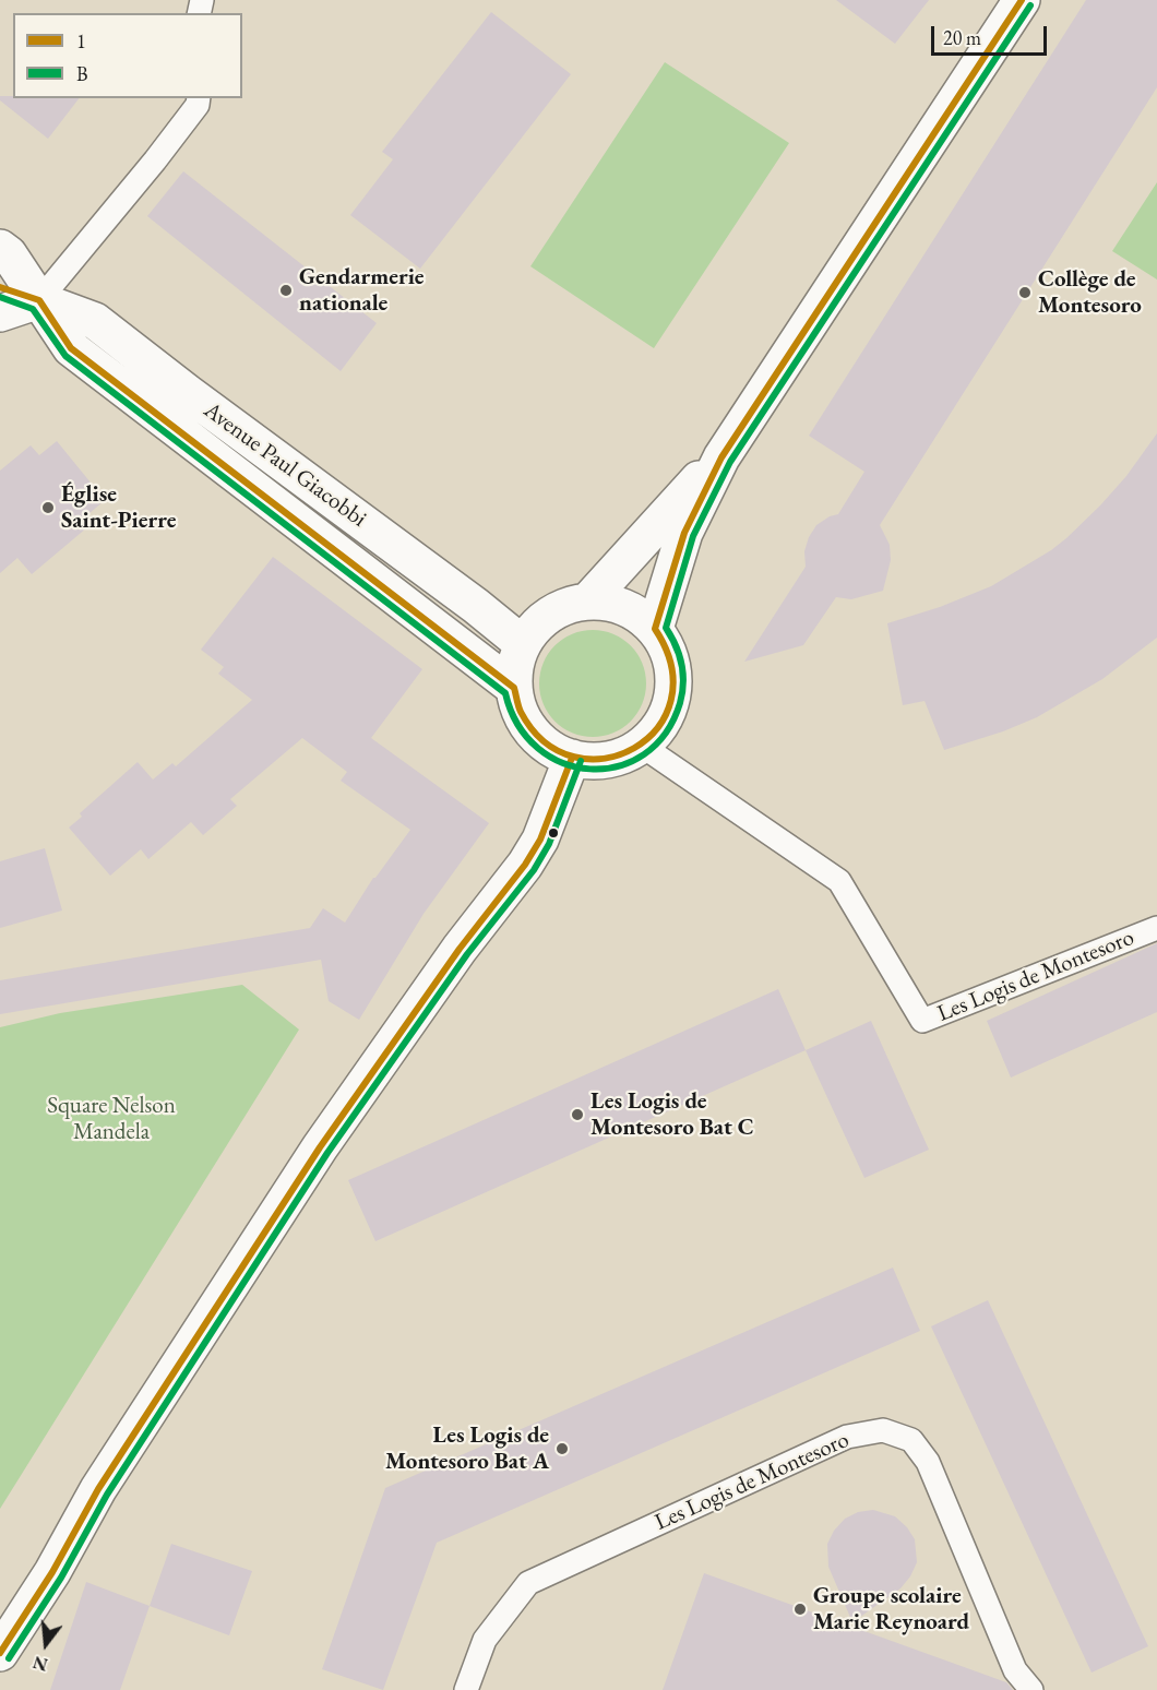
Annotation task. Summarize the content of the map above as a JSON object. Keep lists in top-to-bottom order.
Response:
{
  "streets": {
    "main road": ["Avenue Paul Giacobbi"],
    "lane": ["Les Logis de Montesoro"]
  },
  "crossings": [
    ["Avenue Paul Giacobbi", "Les Logis de Montesoro"]
  ],
  "parks": ["Square Nelson Mandela"],
  "places": [
    "Gendarmerie nationale",
    "Collège de Montesoro",
    "Église Saint-Pierre",
    "Les Logis de Montesoro Bat C",
    "Les Logis de Montesoro Bat A",
    "Groupe scolaire Marie Reynoard"
  ],
  "lines": ["transit line 1", "transit line B"],
  "legend": ["1", "B"],
  "scale_bar": "20 m",
  "north": "bottom"
}
